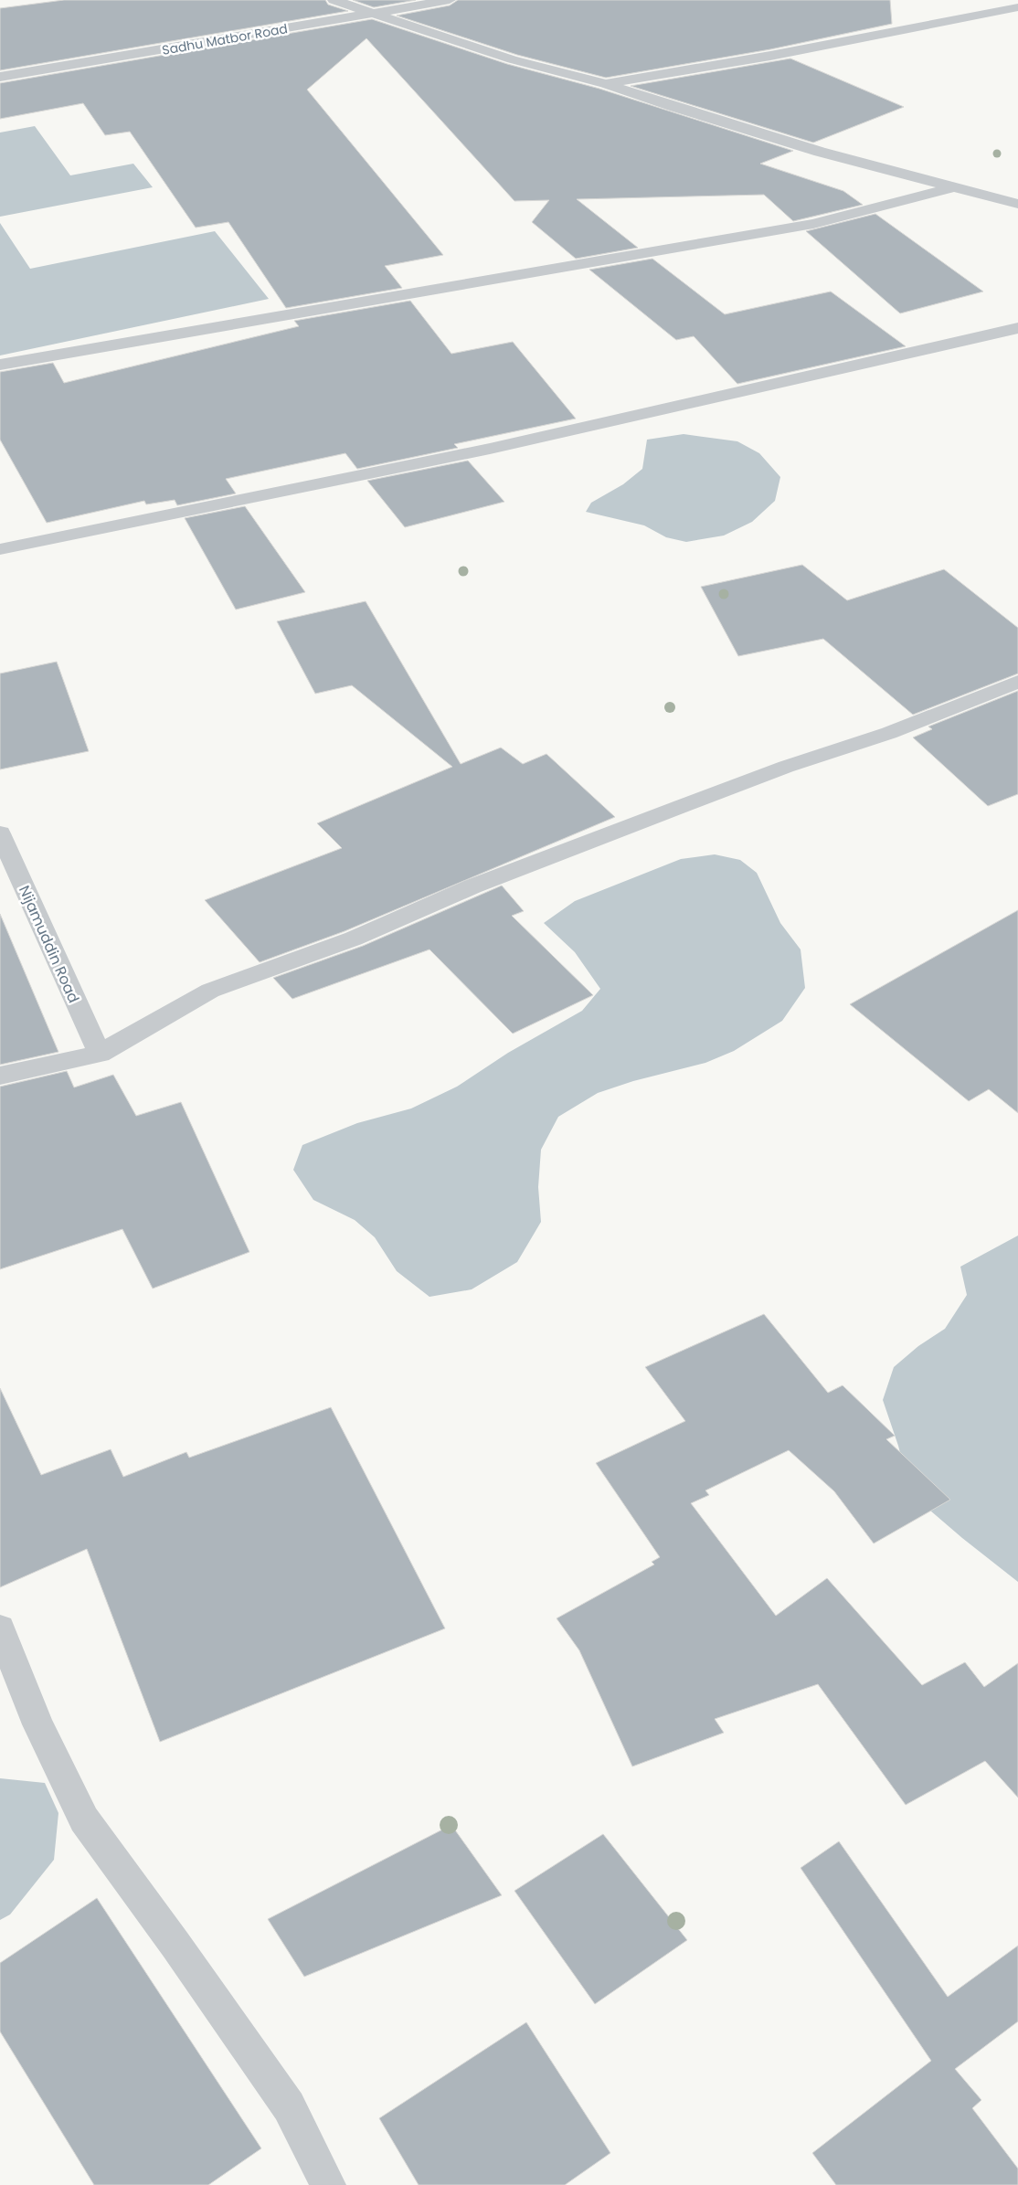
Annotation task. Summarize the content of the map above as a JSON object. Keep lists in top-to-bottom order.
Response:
{
  "streets": {
    "street": ["Sadhu Matbor Road", "Nijamuddin Road"]
  }
}
